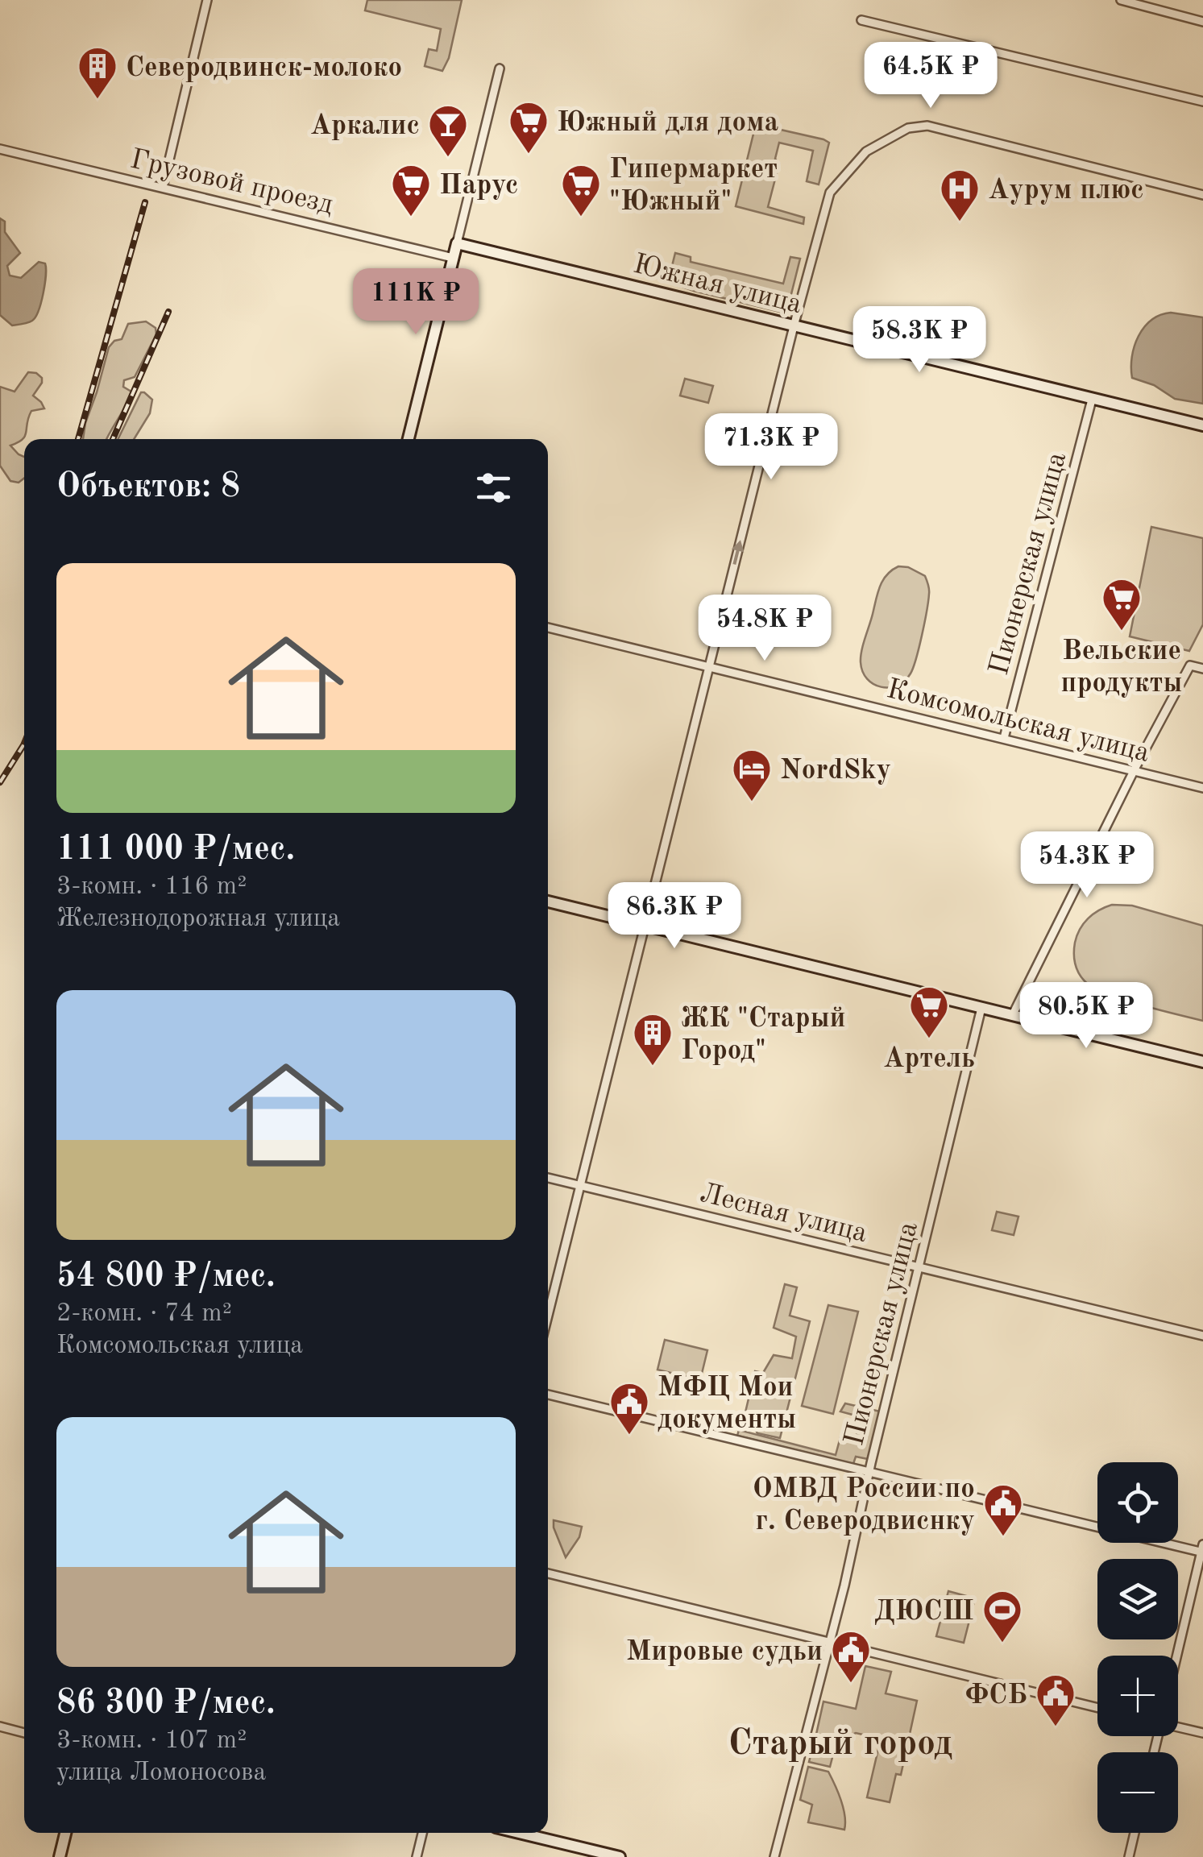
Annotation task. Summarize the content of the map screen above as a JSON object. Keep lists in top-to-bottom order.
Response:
{
  "streets": {
    "main road": ["Южная улица"],
    "street": [
      "Грузовой проезд",
      "Пионерская улица",
      "Комсомольская улица",
      "Лесная улица"
    ]
  },
  "crossings": [
    ["Южная улица", "Пионерская улица"],
    ["Пионерская улица", "Комсомольская улица"],
    ["Пионерская улица", "Лесная улица"]
  ],
  "districts": ["Старый город"],
  "places": {
    "building": ["Северодвинск-молоко", "ЖК \"Старый Город\""],
    "supermarket": [
      "Южный для дома",
      "Парус",
      "Гипермаркет \"Южный\"",
      "Вельские продукты",
      "Артель"
    ],
    "bar": ["Аркалис"],
    "hospital": ["Аурум плюс"],
    "hotel": ["NordSky"],
    "public building": [
      "МФЦ Мои документы",
      "ОМВД России по г. Северодвиснку",
      "Мировые судьи",
      "ФСБ"
    ],
    "sports": ["ДЮСШ"]
  },
  "page": {
    "price": [
      "64.5K ₽",
      "111K ₽",
      "58.3K ₽",
      "71.3K ₽",
      "54.8K ₽",
      "54.3K ₽",
      "86.3K ₽",
      "80.5K ₽"
    ],
    "heading": "Объектов: 8",
    "list": [
      {
        "name": "111 000 ₽/мес.",
        "note": "3-комн. · 116 m² · Железнодорожная улица"
      },
      {
        "name": "54 800 ₽/мес.",
        "note": "2-комн. · 74 m² · Комсомольская улица"
      },
      {
        "name": "86 300 ₽/мес.",
        "note": "3-комн. · 107 m² · улица Ломоносова"
      }
    ],
    "map_buttons": ["+", "−"]
  }
}
